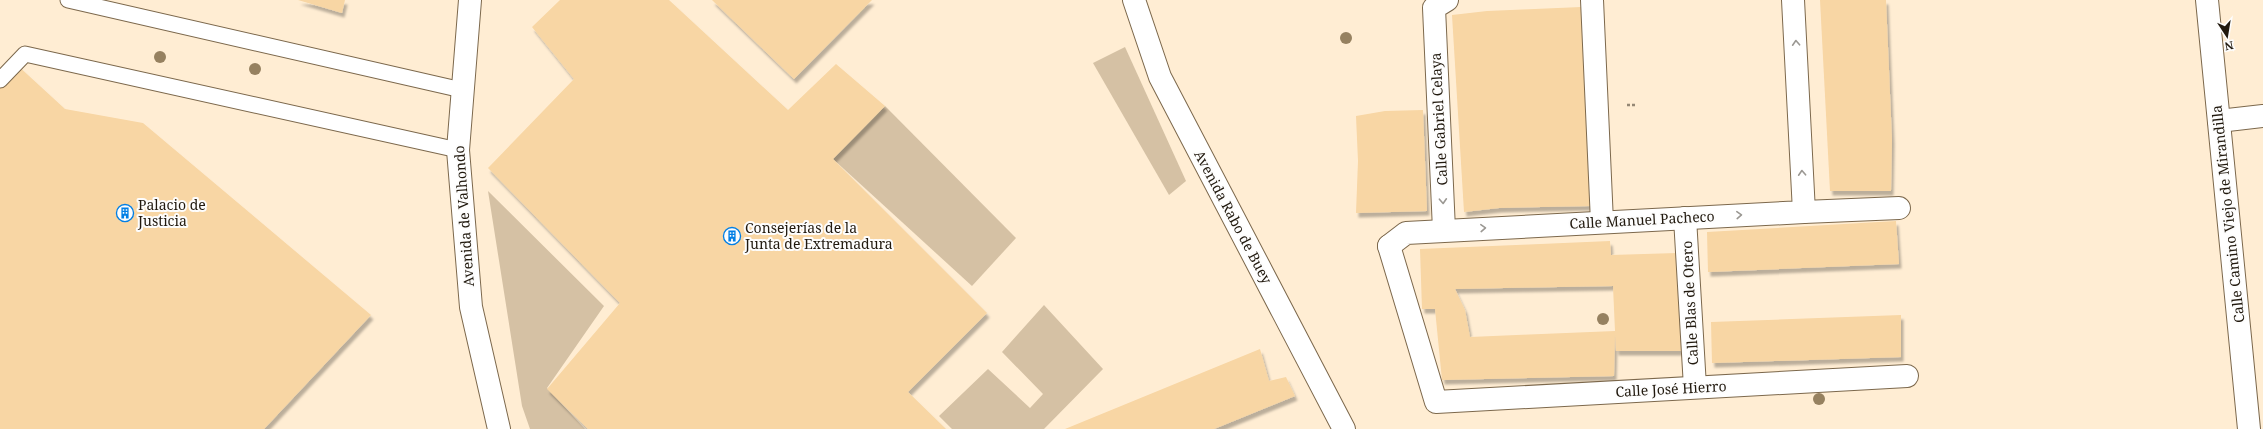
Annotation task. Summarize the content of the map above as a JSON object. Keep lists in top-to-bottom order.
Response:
{
  "streets": {
    "street": [
      "Calle Gabriel Celaya",
      "Calle Camino Viejo de Mirandilla",
      "Avenida de Valhondo",
      "Avenida Rabo de Buey",
      "Calle Manuel Pacheco",
      "Calle Blas de Otero",
      "Calle José Hierro"
    ]
  },
  "crossings": [
    ["Calle Gabriel Celaya", "Calle Manuel Pacheco"],
    ["Calle Manuel Pacheco", "Calle Blas de Otero"],
    ["Calle Manuel Pacheco", "Calle José Hierro"],
    ["Calle Blas de Otero", "Calle José Hierro"]
  ],
  "one_way": ["Calle Manuel Pacheco"],
  "places": {
    "building": ["Palacio de Justicia", "Consejerías de la Junta de Extremadura"]
  },
  "north": "bottom"
}
